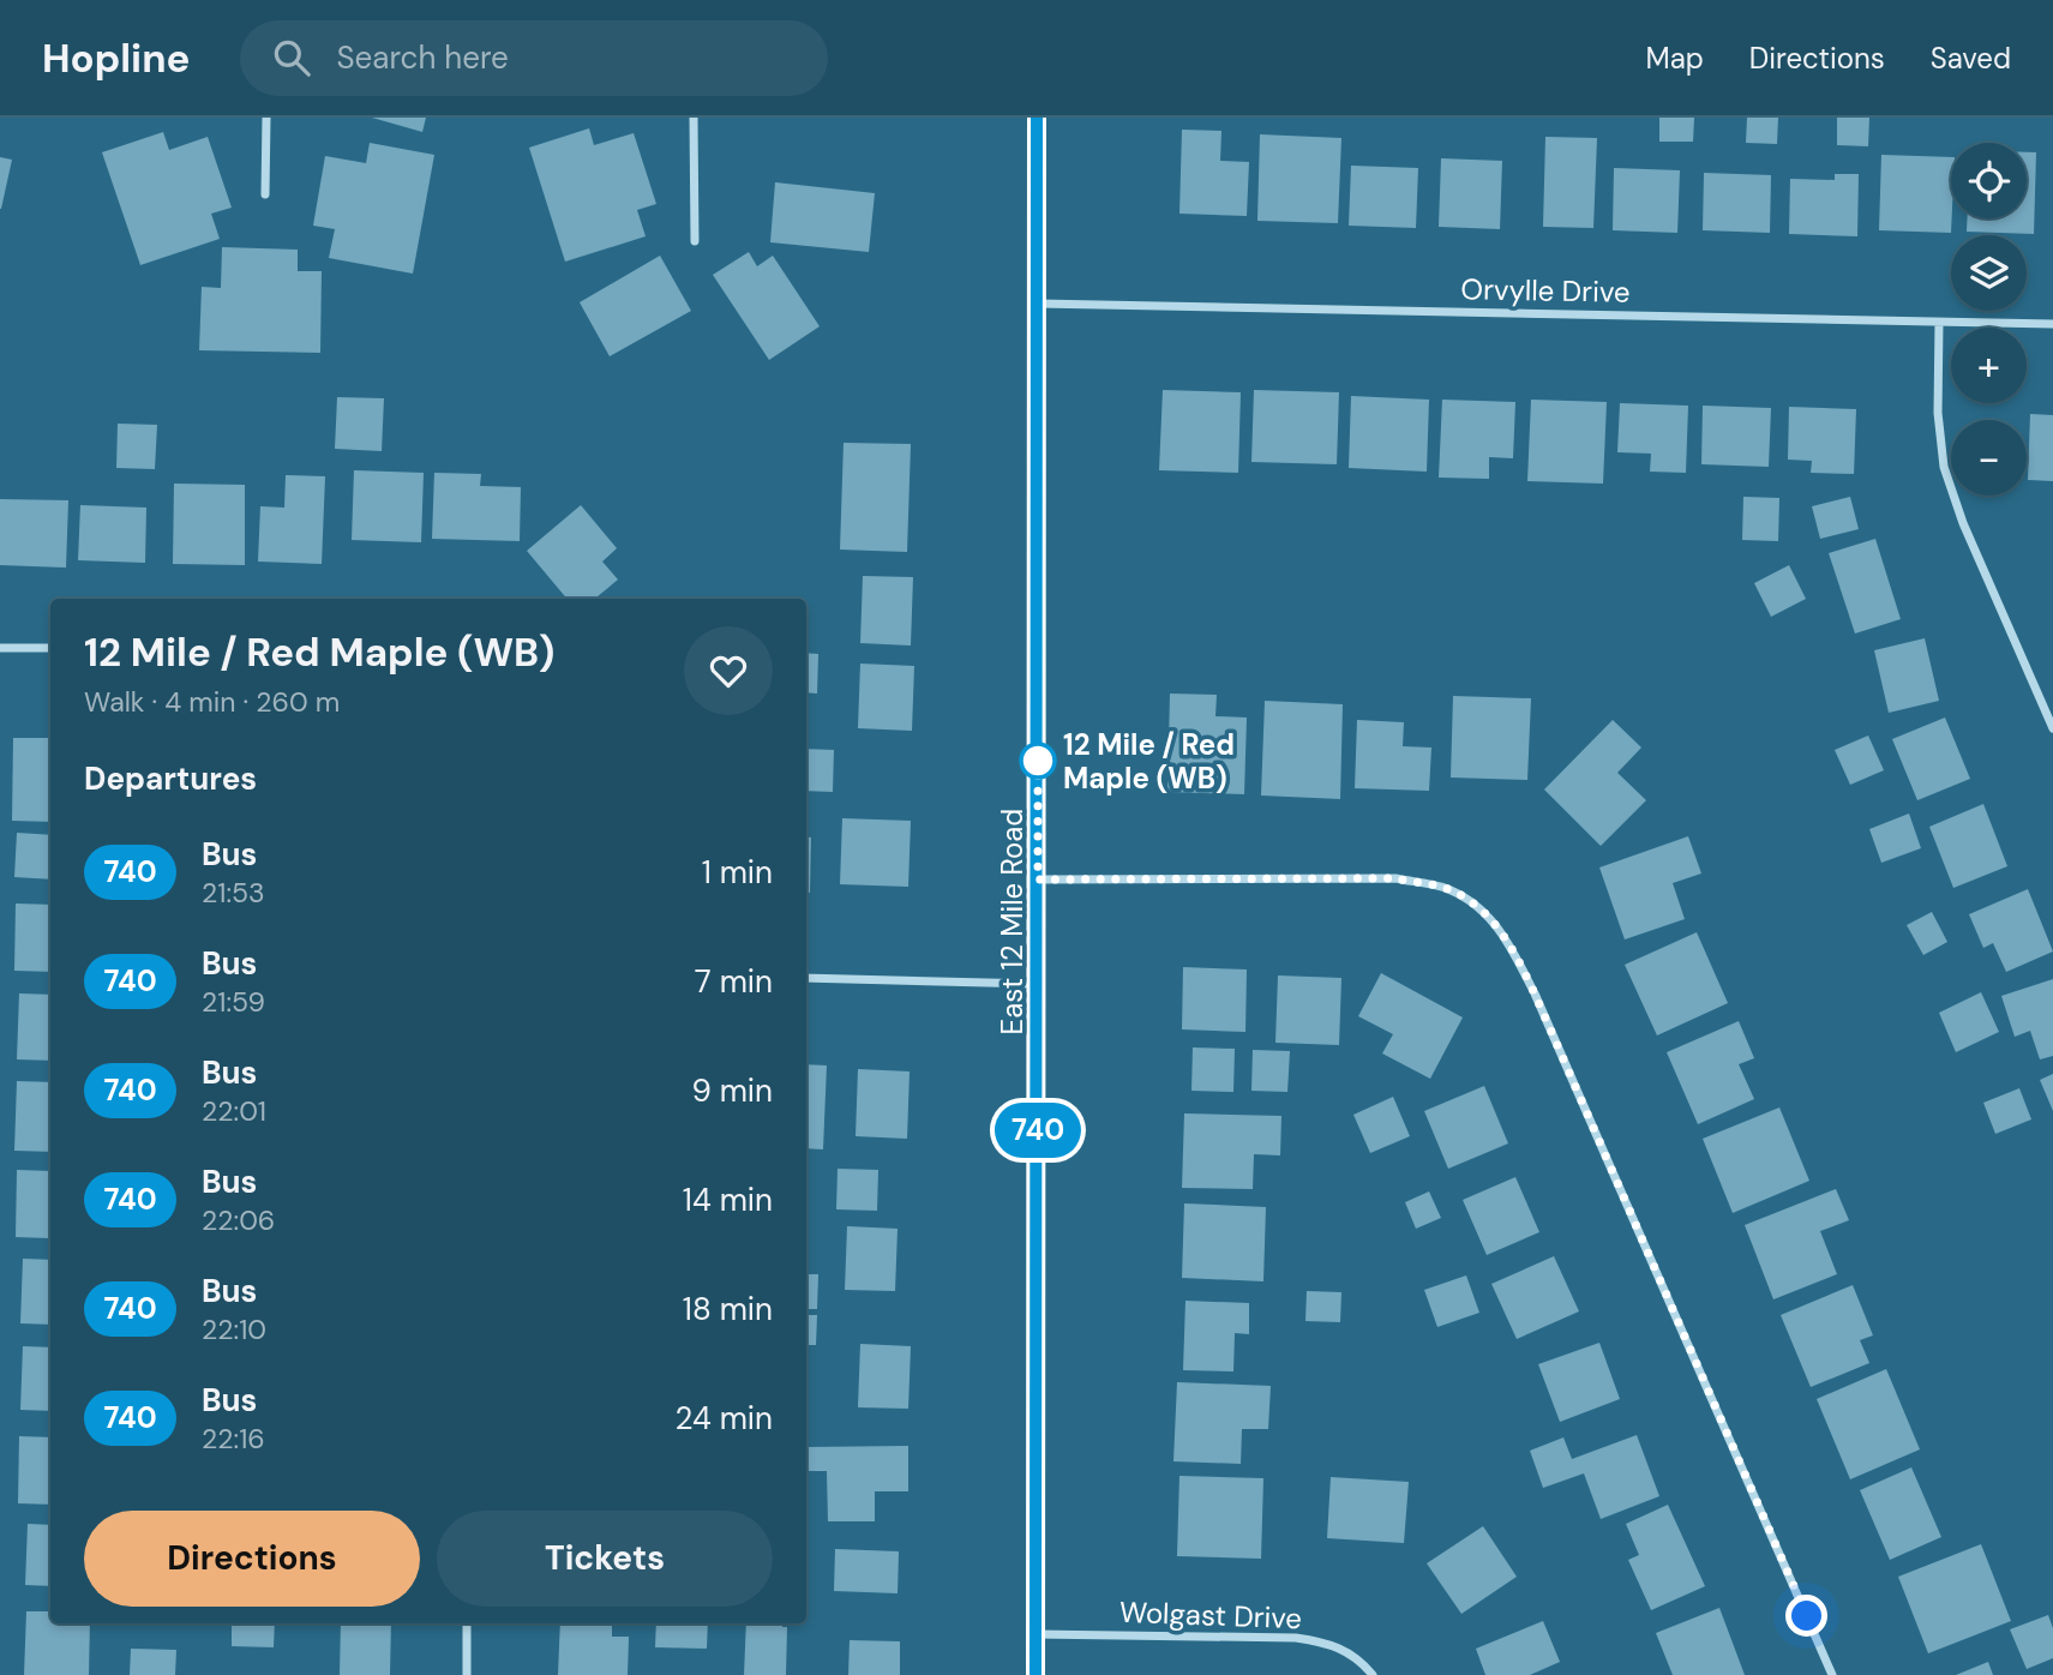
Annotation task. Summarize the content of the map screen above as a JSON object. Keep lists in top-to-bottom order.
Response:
{
  "streets": {
    "main road": ["East 12 Mile Road"],
    "street": ["Orvylle Drive", "Wolgast Drive"]
  },
  "crossings": [
    ["Orvylle Drive", "East 12 Mile Road"],
    ["East 12 Mile Road", "Wolgast Drive"]
  ],
  "places": ["12 Mile / Red Maple (WB)"],
  "lines": ["bus line 740"],
  "page": {
    "header": "Hopline",
    "search": "Search here",
    "nav": ["Map", "Directions", "Saved"],
    "on_map": "740",
    "map_buttons": ["+", "−"],
    "heading": [
      ["12 Mile / Red Maple (WB)", "Walk · 4 min · 260 m"],
      "Departures"
    ],
    "list": [
      {
        "mark": "740",
        "name": "Bus",
        "note": "21:53",
        "value": "1 min"
      },
      {
        "mark": "740",
        "name": "Bus",
        "note": "21:59",
        "value": "7 min"
      },
      {
        "mark": "740",
        "name": "Bus",
        "note": "22:01",
        "value": "9 min"
      },
      {
        "mark": "740",
        "name": "Bus",
        "note": "22:06",
        "value": "14 min"
      },
      {
        "mark": "740",
        "name": "Bus",
        "note": "22:10",
        "value": "18 min"
      },
      {
        "mark": "740",
        "name": "Bus",
        "note": "22:16",
        "value": "24 min"
      }
    ],
    "buttons": ["Directions", "Tickets"]
  }
}
